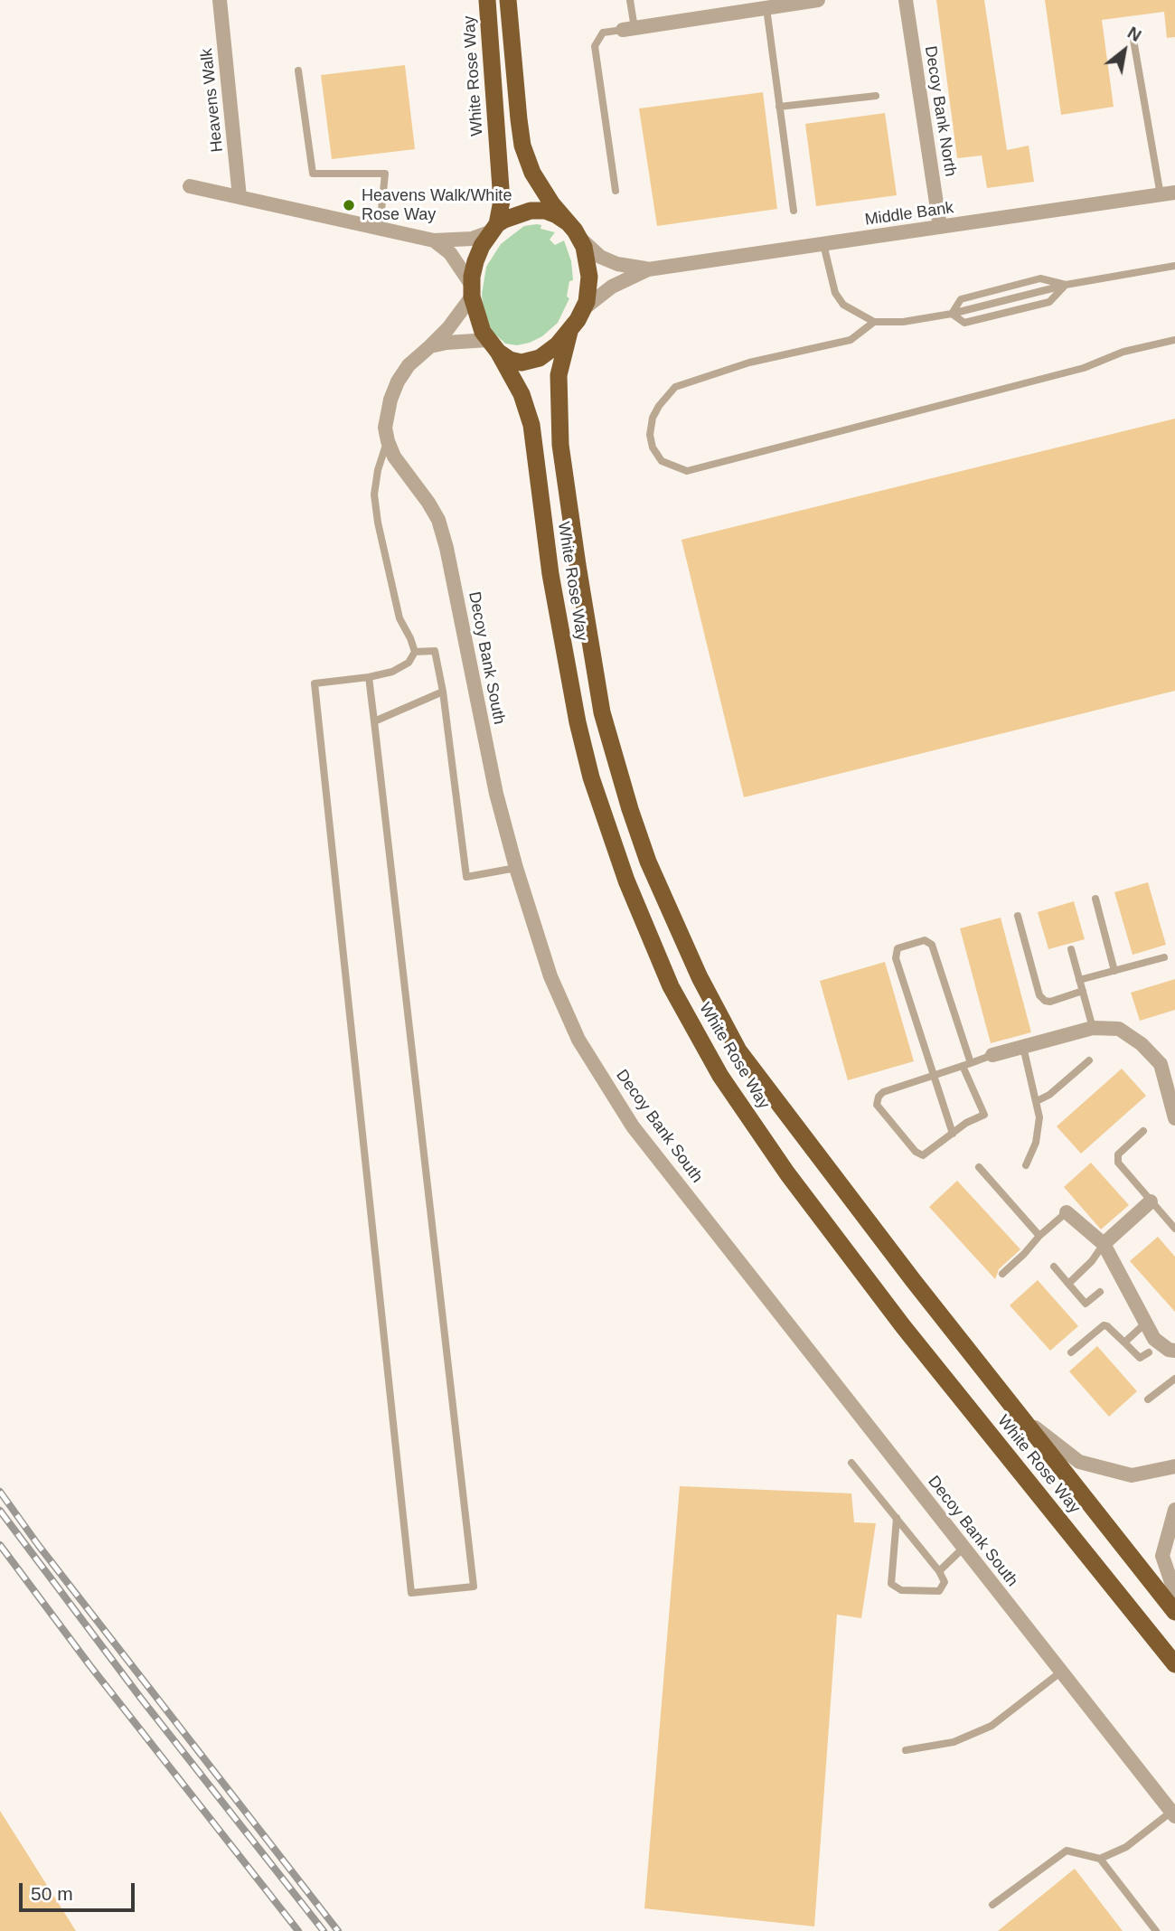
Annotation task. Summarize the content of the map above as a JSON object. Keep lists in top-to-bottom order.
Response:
{
  "streets": {
    "highway": ["White Rose Way"],
    "street": [
      "Heavens Walk",
      "Decoy Bank North",
      "Middle Bank",
      "Decoy Bank South"
    ]
  },
  "crossings": [
    ["White Rose Way", "Middle Bank"],
    ["White Rose Way", "Decoy Bank South"],
    ["Decoy Bank North", "Middle Bank"],
    ["Middle Bank", "Decoy Bank South"]
  ],
  "places": ["Heavens Walk/White Rose Way"],
  "scale_bar": "50 m",
  "north": "top right"
}
